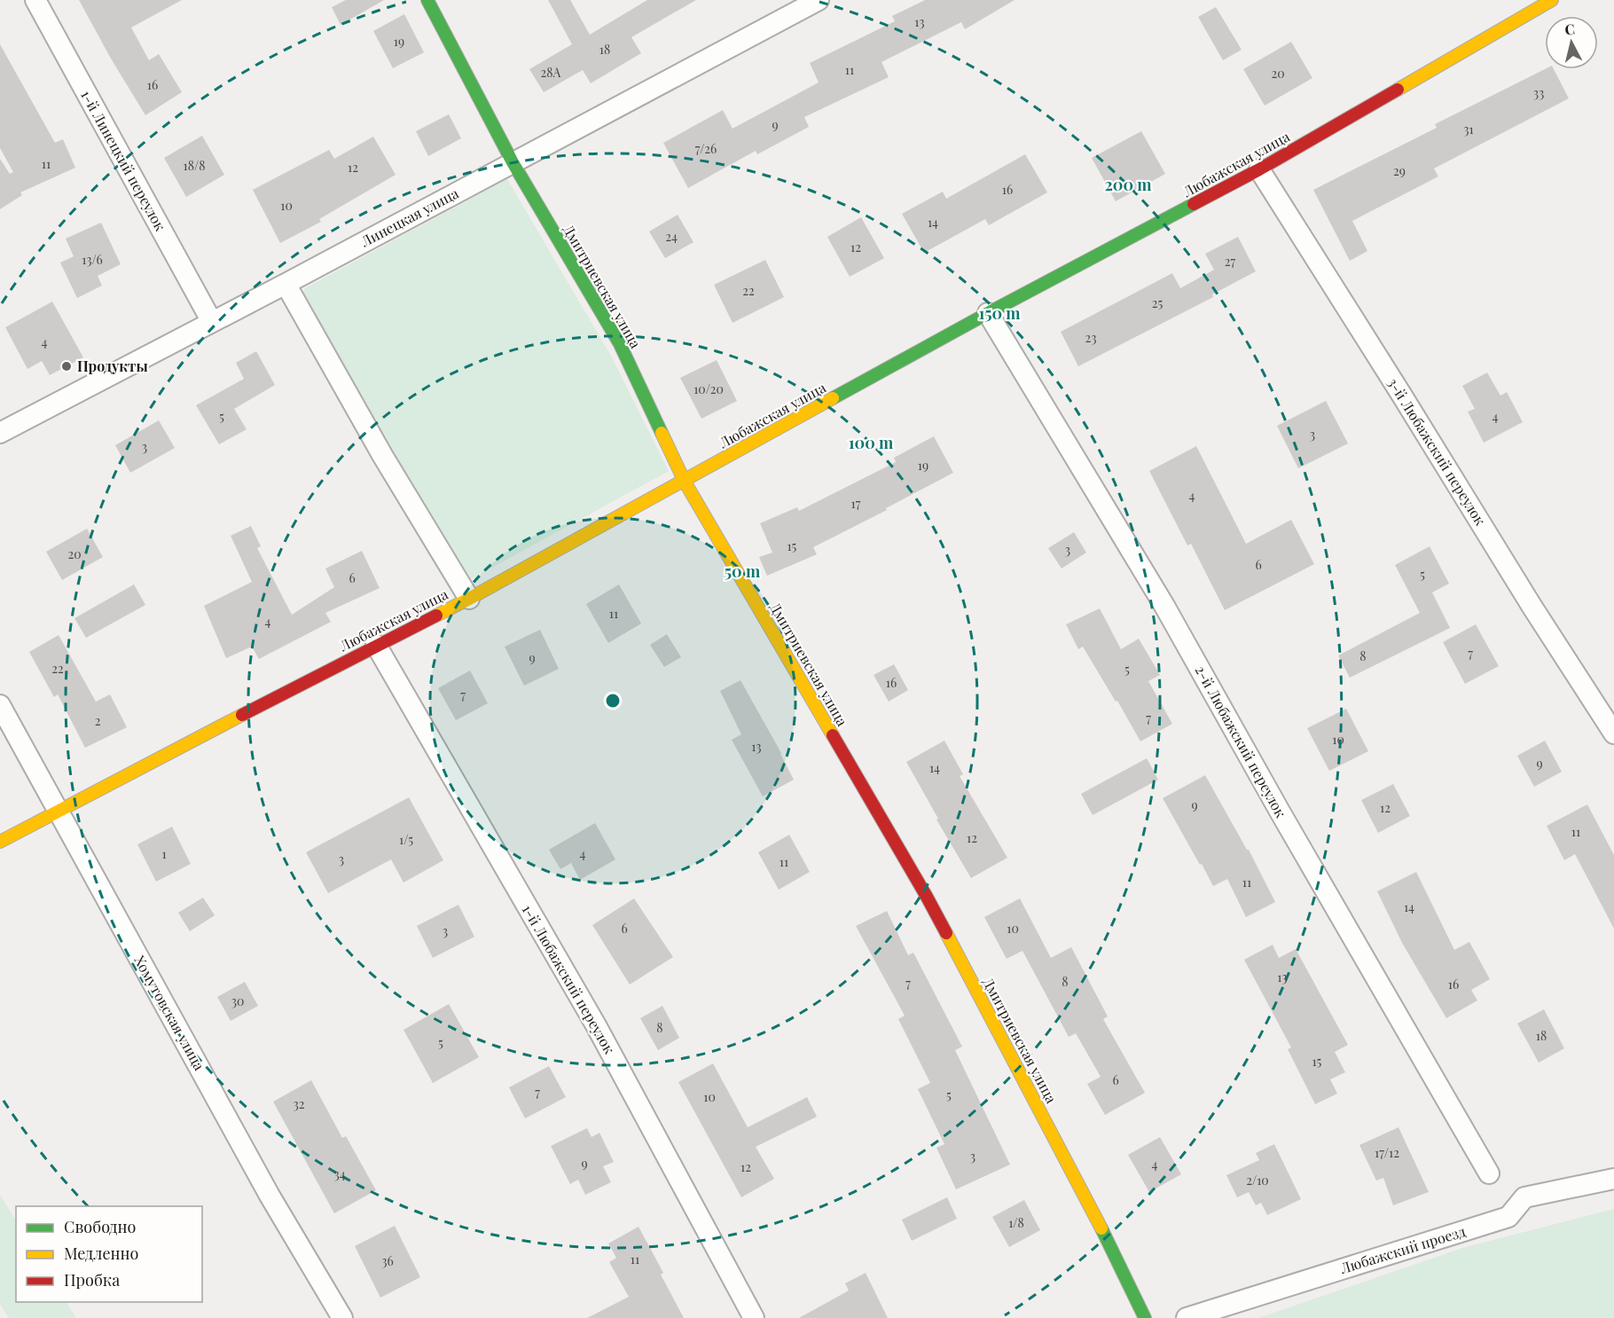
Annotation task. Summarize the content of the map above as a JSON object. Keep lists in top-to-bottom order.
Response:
{
  "streets": {
    "street": [
      "1-й Линецкий переулок",
      "Любажская улица",
      "Линецкая улица",
      "Дмитриевская улица",
      "3-й Любажский переулок",
      "2-й Любажский переулок",
      "1-й Любажский переулок",
      "Хомутовская улица",
      "Любажский проезд"
    ]
  },
  "crossings": [
    ["1-й Линецкий переулок", "Линецкая улица"],
    ["Любажская улица", "Дмитриевская улица"],
    ["Любажская улица", "3-й Любажский переулок"],
    ["Любажская улица", "2-й Любажский переулок"],
    ["Любажская улица", "1-й Любажский переулок"],
    ["Любажская улица", "Хомутовская улица"],
    ["Линецкая улица", "Дмитриевская улица"]
  ],
  "places": ["Продукты"],
  "house_numbers": [
    "13",
    "19",
    "18",
    "11",
    "28А",
    "20",
    "16",
    "33",
    "9",
    "31",
    "7/26",
    "11",
    "18/8",
    "12",
    "29",
    "16",
    "10",
    "14",
    "24",
    "12",
    "13/6",
    "27",
    "22",
    "25",
    "23",
    "4",
    "10/20",
    "5",
    "4",
    "3",
    "3",
    "19",
    "4",
    "17",
    "15",
    "3",
    "20",
    "6",
    "5",
    "6",
    "11",
    "4",
    "7",
    "8",
    "9",
    "22",
    "5",
    "16",
    "7",
    "7",
    "2",
    "10",
    "13",
    "9",
    "14",
    "9",
    "12",
    "11",
    "12",
    "1/5",
    "1",
    "4",
    "3",
    "11",
    "11",
    "14",
    "6",
    "10",
    "3",
    "13",
    "8",
    "7",
    "16",
    "30",
    "8",
    "18",
    "5",
    "15",
    "6",
    "7",
    "5",
    "10",
    "32",
    "17/12",
    "3",
    "9",
    "4",
    "12",
    "34",
    "2/10",
    "1/8",
    "11",
    "36"
  ],
  "legend": ["Свободно", "Медленно", "Пробка"],
  "north": "top",
  "rings": [
    "200 m",
    "150 m",
    "100 m",
    "50 m"
  ]
}
